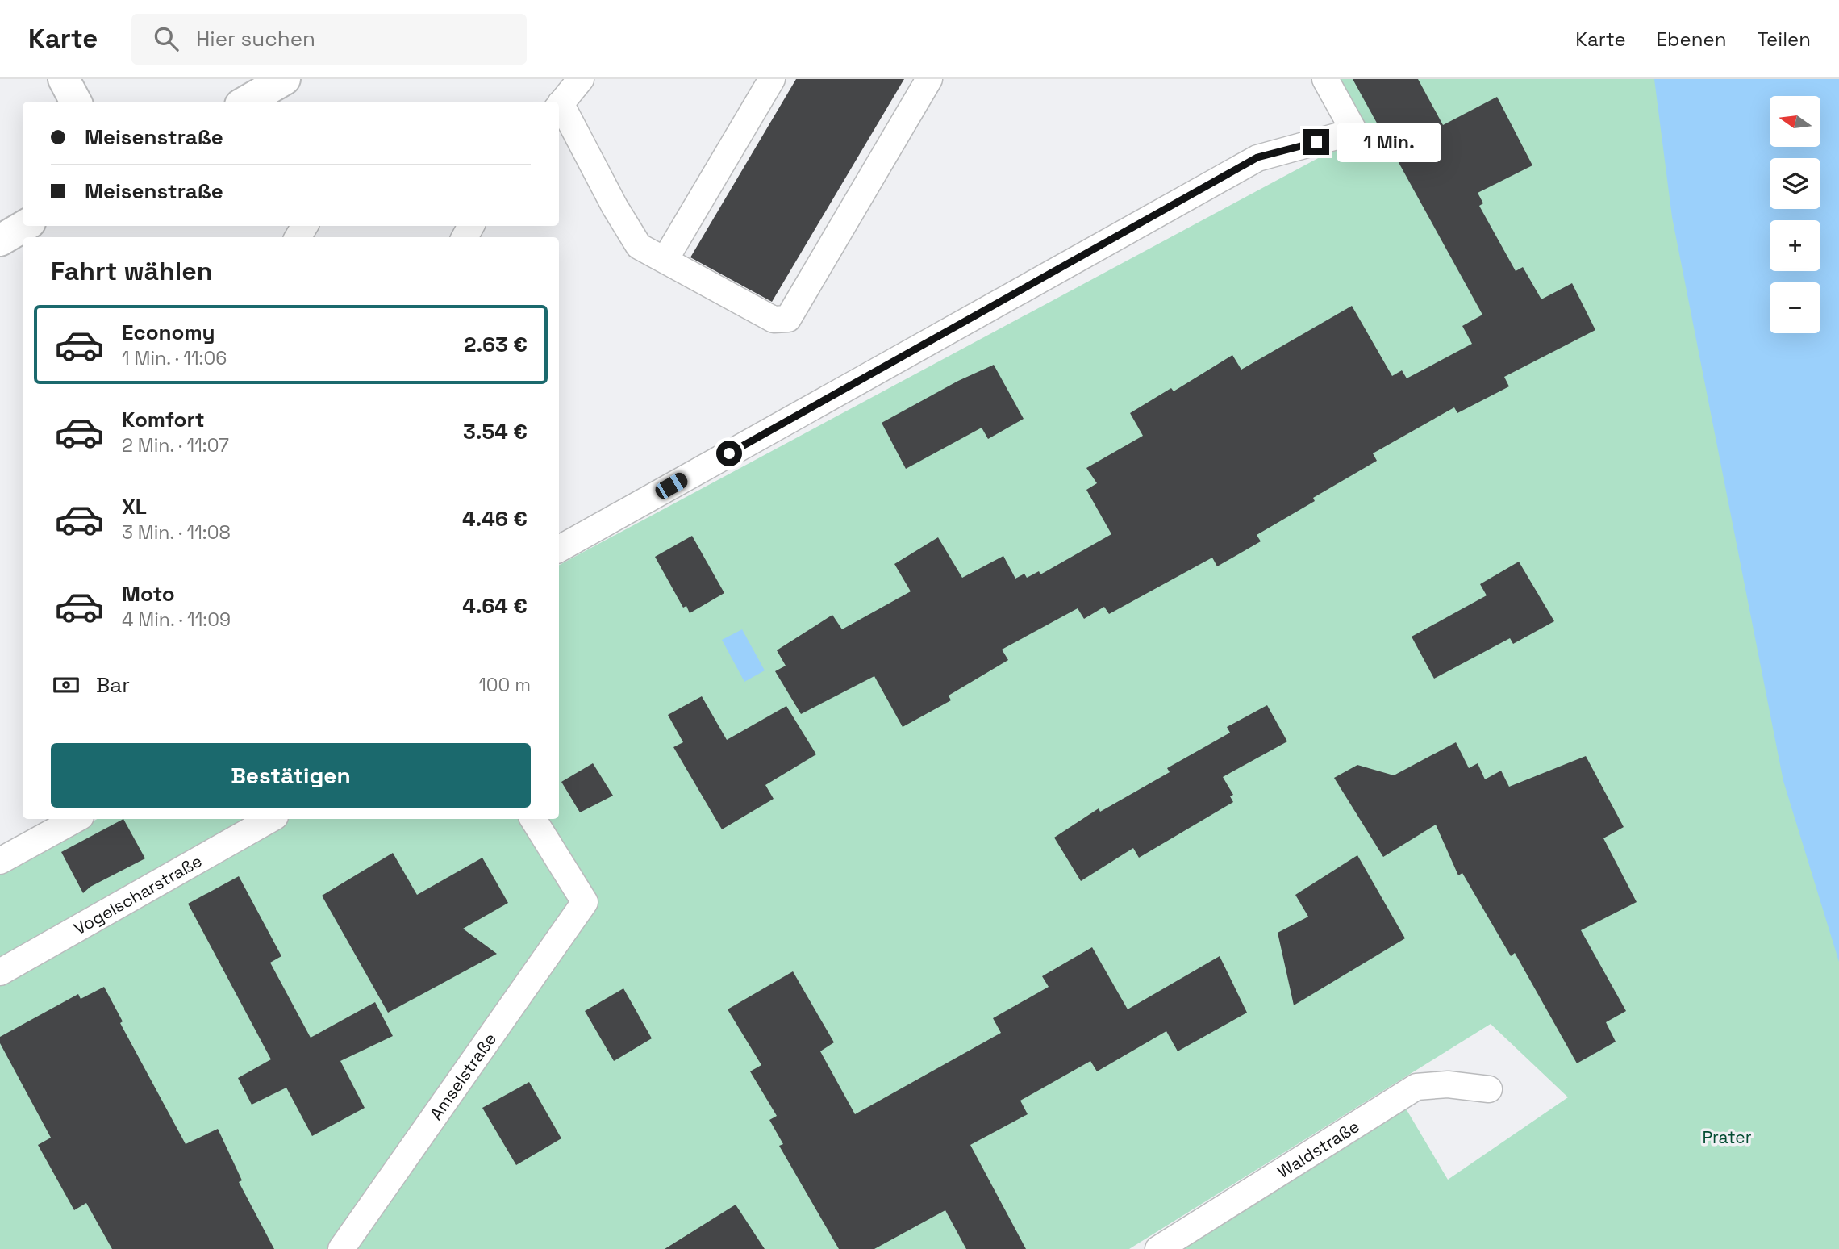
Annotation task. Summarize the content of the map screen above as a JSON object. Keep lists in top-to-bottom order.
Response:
{
  "streets": {
    "lane": ["Vogelscharstraße", "Amselstraße", "Waldstraße"]
  },
  "parks": ["Prater"],
  "north": "left",
  "page": {
    "header": "Karte",
    "search": "Hier suchen",
    "nav": ["Karte", "Ebenen", "Teilen"],
    "map_buttons": ["+", "−"],
    "banner": ["Meisenstraße", "Meisenstraße"],
    "bubble": "1 Min.",
    "heading": "Fahrt wählen",
    "list": [
      {
        "name": "Economy",
        "note": "1 Min. · 11:06",
        "value": "2.63 €"
      },
      {
        "name": "Komfort",
        "note": "2 Min. · 11:07",
        "value": "3.54 €"
      },
      {
        "name": "XL",
        "note": "3 Min. · 11:08",
        "value": "4.46 €"
      },
      {
        "name": "Moto",
        "note": "4 Min. · 11:09",
        "value": "4.64 €"
      }
    ],
    "pay": ["Bar", "100 m"],
    "buttons": "Bestätigen"
  }
}
